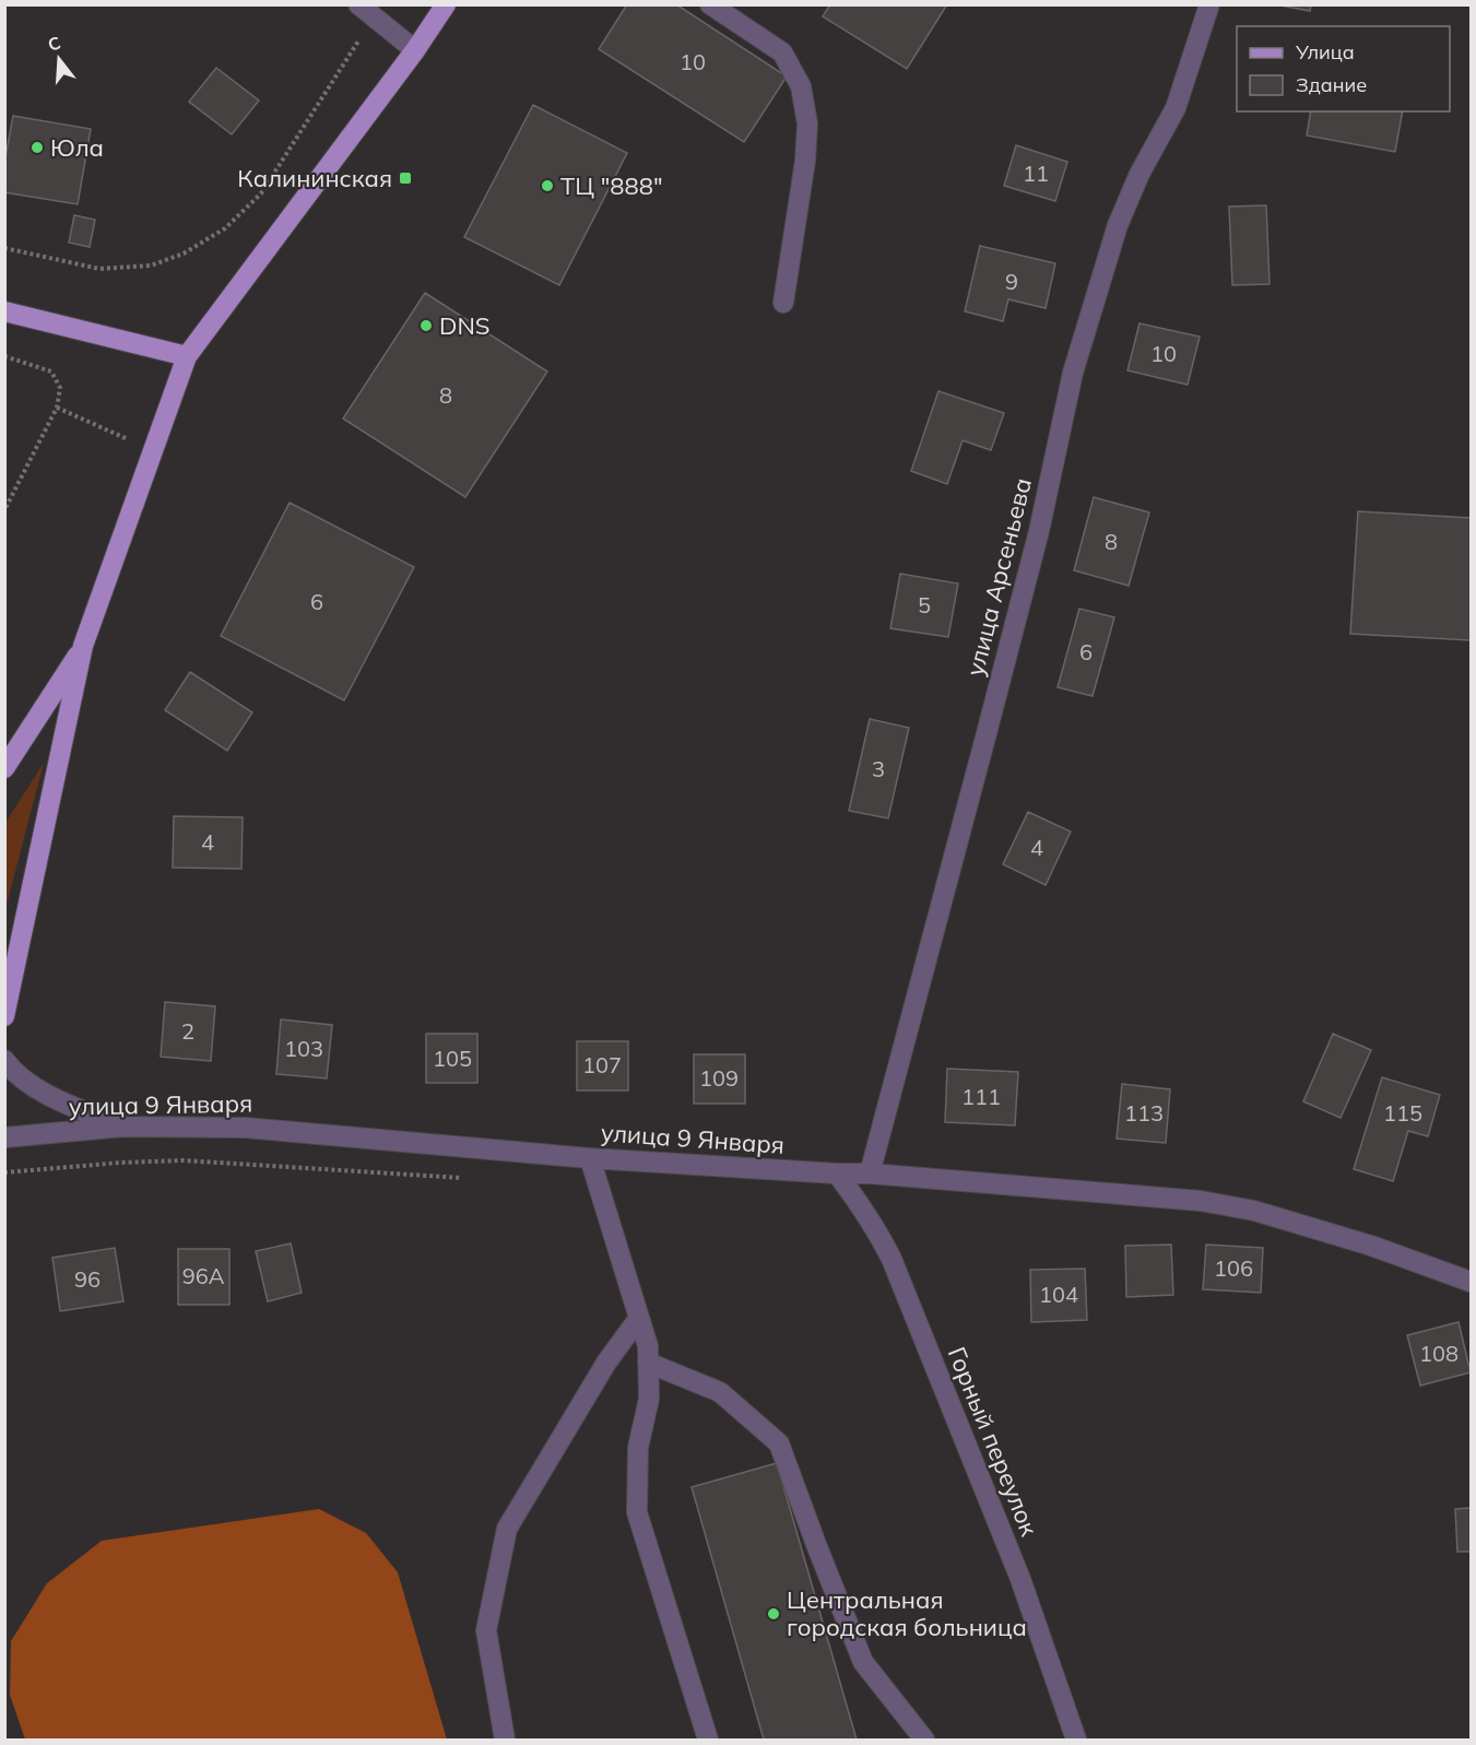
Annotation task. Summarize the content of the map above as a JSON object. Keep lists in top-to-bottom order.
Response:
{
  "streets": {
    "street": ["улица Арсеньева", "улица 9 Января", "Горный переулок"]
  },
  "crossings": [
    ["улица Арсеньева", "улица 9 Января"],
    ["улица 9 Января", "Горный переулок"]
  ],
  "places": {
    "other": [
      "Юла",
      "ТЦ \"888\"",
      "DNS",
      "Центральная городская больница"
    ],
    "transit": ["Калининская"]
  },
  "house_numbers": [
    "10",
    "11",
    "9",
    "10",
    "8",
    "8",
    "6",
    "5",
    "6",
    "3",
    "4",
    "4",
    "2",
    "103",
    "105",
    "107",
    "109",
    "111",
    "113",
    "115",
    "106",
    "96А",
    "96",
    "104",
    "108"
  ],
  "legend": ["Улица", "Здание"],
  "north": "top"
}
